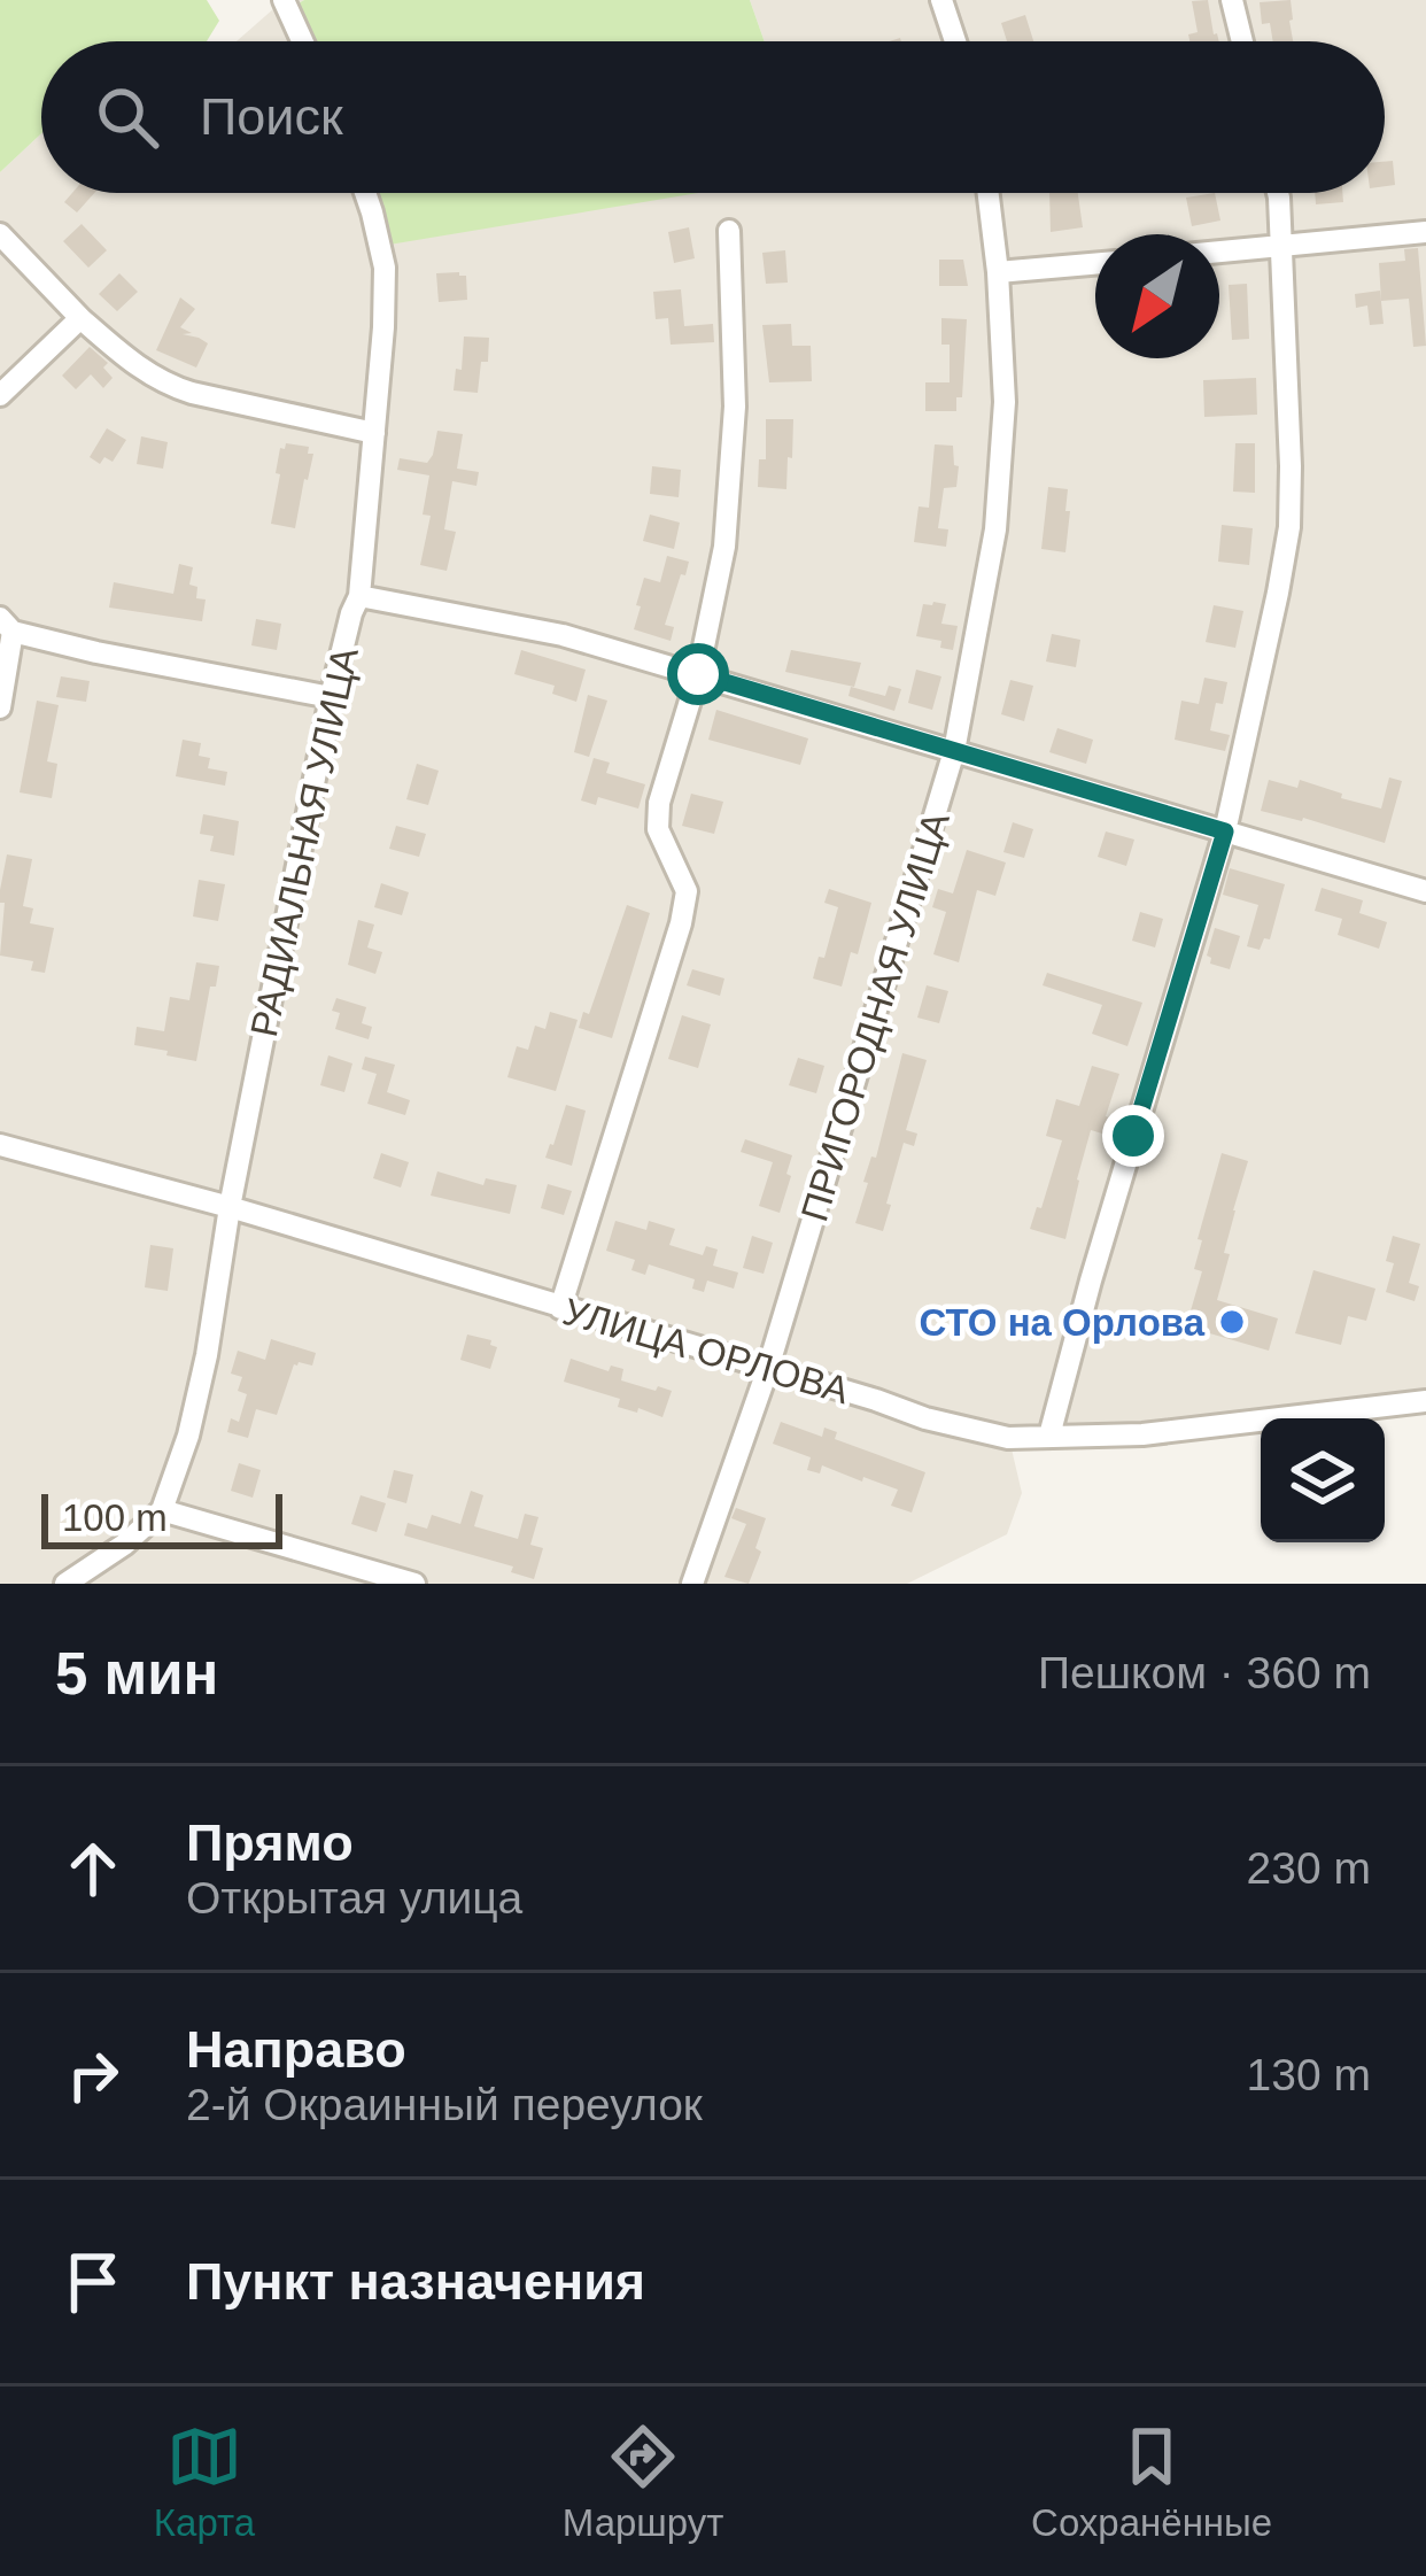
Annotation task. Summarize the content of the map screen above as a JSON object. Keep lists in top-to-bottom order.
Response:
{
  "streets": {
    "street": ["РАДИАЛЬНАЯ УЛИЦА", "ПРИГОРОДНАЯ УЛИЦА", "УЛИЦА ОРЛОВА"]
  },
  "crossings": [
    ["РАДИАЛЬНАЯ УЛИЦА", "УЛИЦА ОРЛОВА"],
    ["ПРИГОРОДНАЯ УЛИЦА", "УЛИЦА ОРЛОВА"]
  ],
  "places": ["СТО на Орлова"],
  "scale_bar": "100 m",
  "north": "bottom left",
  "page": {
    "search": "Поиск",
    "scale": "100 m",
    "heading": ["5 мин", "Пешком · 360 m"],
    "list": [
      ["Прямо", "Открытая улица", "230 m"],
      ["Направо", "2-й Окраинный переулок", "130 m"],
      "Пункт назначения"
    ],
    "nav": ["Карта", "Маршрут", "Сохранённые"]
  }
}
